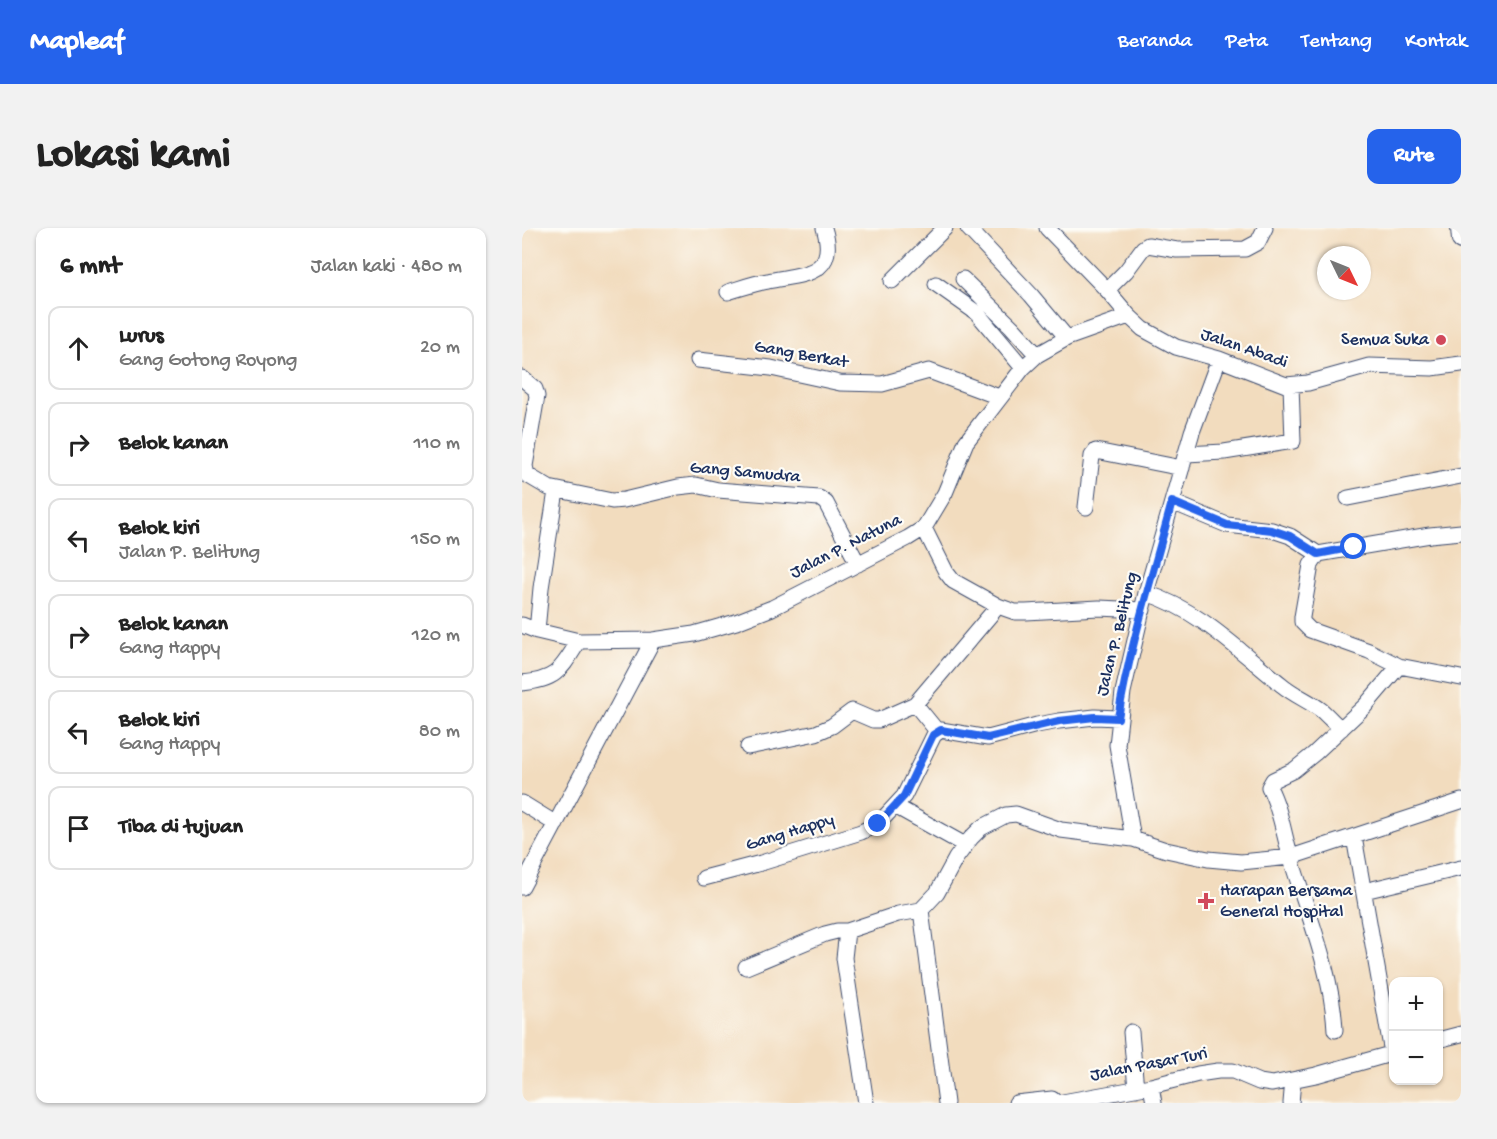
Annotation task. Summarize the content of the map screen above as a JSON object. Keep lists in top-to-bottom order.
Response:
{
  "streets": {
    "street": [
      "Jalan Abadi",
      "Gang Berkat",
      "Gang Samudra",
      "Jalan P. Natuna",
      "Jalan P. Belitung",
      "Gang Happy",
      "Jalan Pasar Turi"
    ]
  },
  "crossings": [
    ["Jalan Abadi", "Jalan P. Natuna"],
    ["Jalan Abadi", "Jalan P. Belitung"],
    ["Gang Berkat", "Jalan P. Natuna"],
    ["Gang Samudra", "Jalan P. Natuna"]
  ],
  "places": {
    "other": ["Semua Suka"],
    "health": ["Harapan Bersama General Hospital"]
  },
  "north": "bottom right",
  "page": {
    "header": "Mapleaf",
    "nav": [
      "Beranda",
      "Peta",
      "Tentang",
      "Kontak"
    ],
    "buttons": "Rute",
    "title": "Lokasi kami",
    "heading": ["6 mnt", "Jalan kaki · 480 m"],
    "list": [
      ["Lurus", "Gang Gotong Royong", "20 m"],
      ["Belok kanan", "110 m"],
      ["Belok kiri", "Jalan P. Belitung", "150 m"],
      ["Belok kanan", "Gang Happy", "120 m"],
      ["Belok kiri", "Gang Happy", "80 m"],
      "Tiba di tujuan"
    ],
    "map_buttons": ["+", "−"]
  }
}
